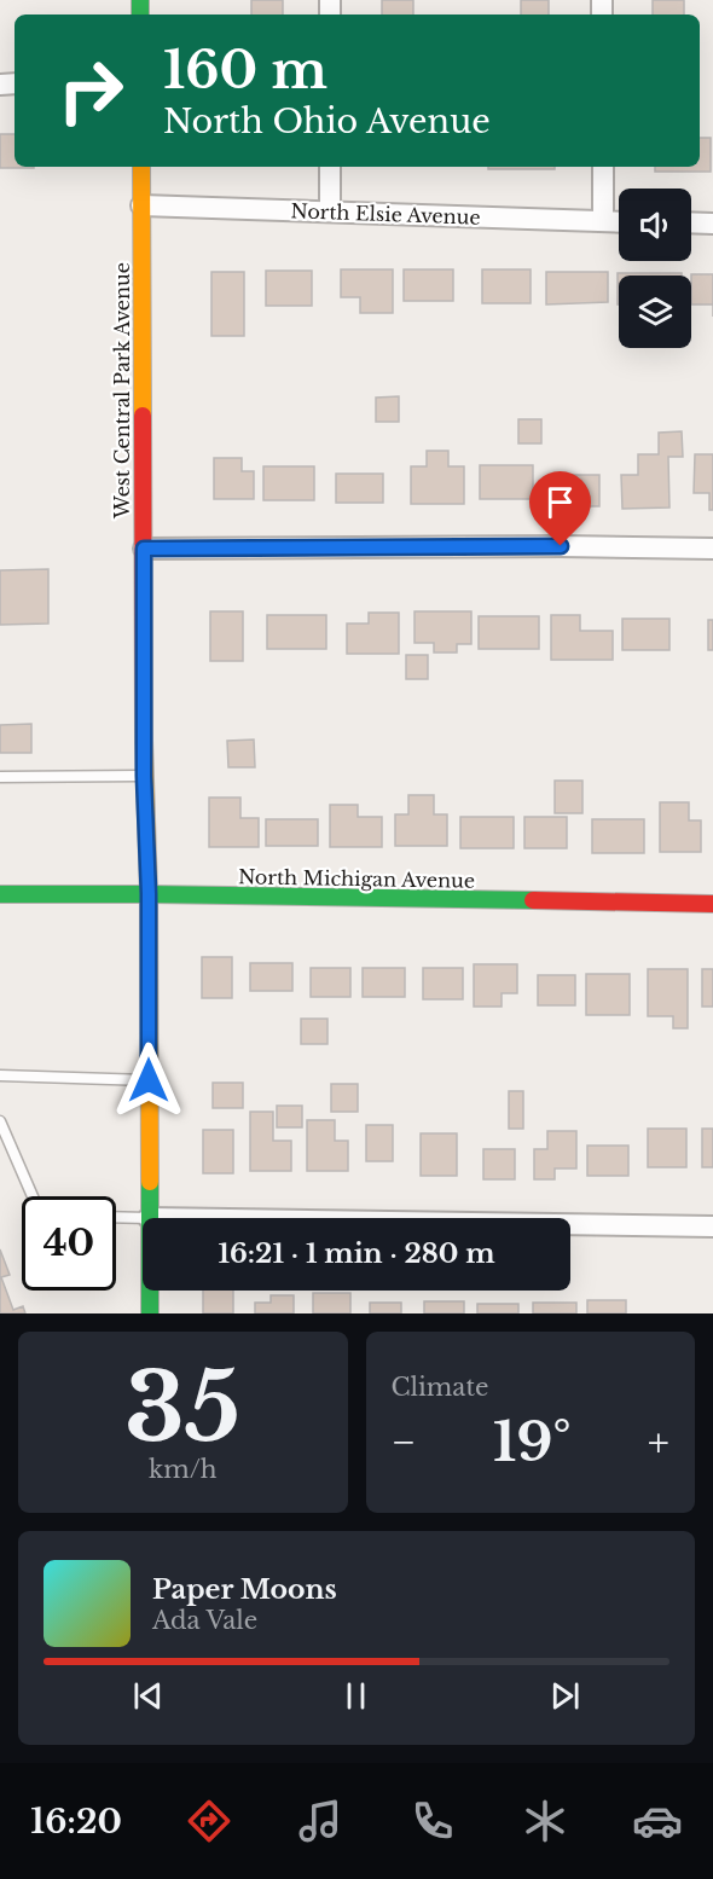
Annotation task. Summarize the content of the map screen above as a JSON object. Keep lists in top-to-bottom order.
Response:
{
  "streets": {
    "street": ["North Elsie Avenue", "West Central Park Avenue", "North Michigan Avenue"]
  },
  "crossings": [
    ["North Elsie Avenue", "West Central Park Avenue"],
    ["West Central Park Avenue", "North Michigan Avenue"]
  ],
  "page": {
    "turn": ["160 m", "North Ohio Avenue"],
    "limit": "40",
    "trip": "16:21 · 1 min · 280 m",
    "tile": [
      ["35", "km/h"],
      "Climate"
    ],
    "heat": ["−", "19°", "+"],
    "song": ["Paper Moons", "Ada Vale"],
    "tabs": "16:20"
  }
}
